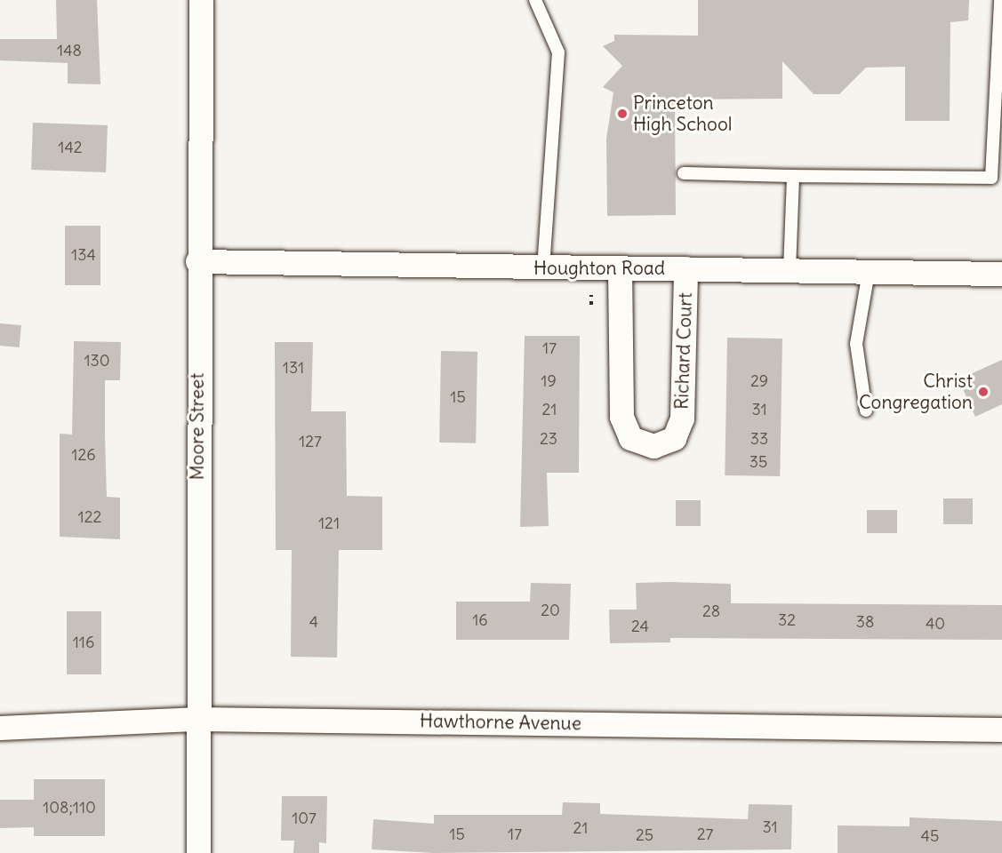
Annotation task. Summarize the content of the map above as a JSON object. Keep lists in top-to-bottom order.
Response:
{
  "streets": {
    "street": [
      "Houghton Road",
      "Richard Court",
      "Moore Street",
      "Hawthorne Avenue"
    ]
  },
  "crossings": [
    ["Houghton Road", "Richard Court"],
    ["Houghton Road", "Moore Street"],
    ["Moore Street", "Hawthorne Avenue"]
  ],
  "places": ["Princeton High School", "Christ Congregation"],
  "house_numbers": [
    "148",
    "142",
    "134",
    "17",
    "130",
    "131",
    "19",
    "29",
    "15",
    "21",
    "31",
    "23",
    "33",
    "127",
    "126",
    "35",
    "122",
    "121",
    "20",
    "28",
    "16",
    "32",
    "4",
    "38",
    "40",
    "24",
    "116",
    "108;110",
    "107",
    "31",
    "21",
    "15",
    "17",
    "27",
    "25",
    "45"
  ]
}
